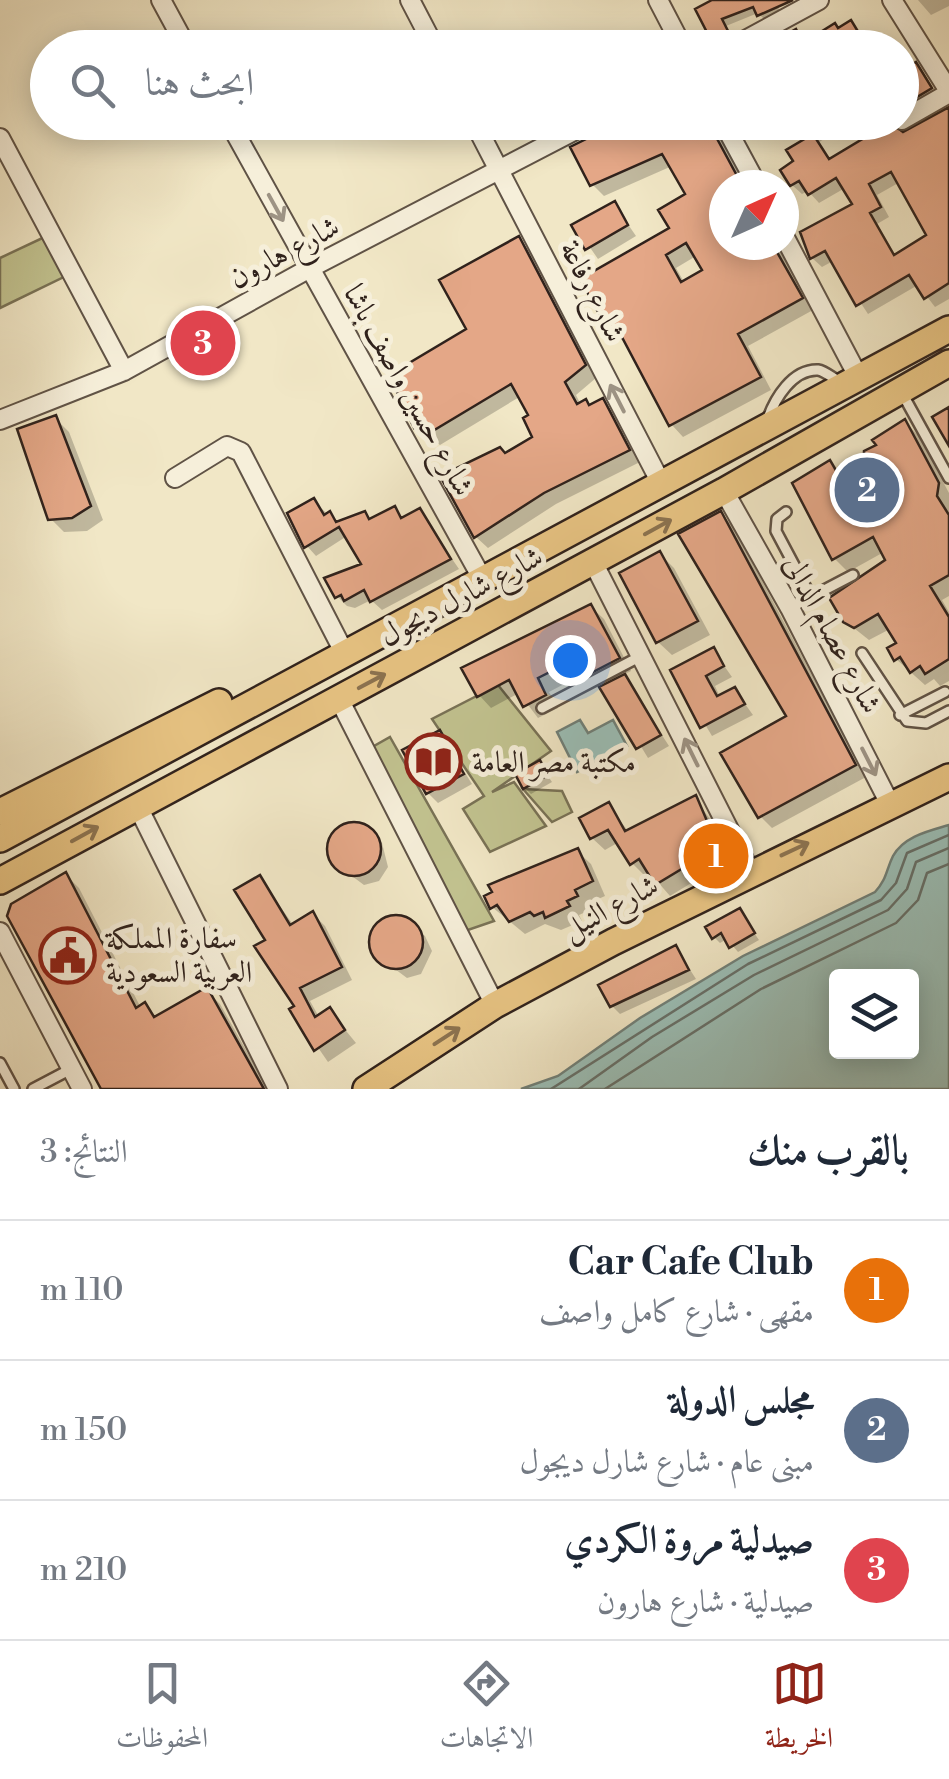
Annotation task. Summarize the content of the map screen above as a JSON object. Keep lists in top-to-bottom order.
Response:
{
  "streets": {
    "main road": ["شارع شارل ديجول", "شارع النيل"],
    "street": [
      "شارع هارون",
      "شارع رفاعة",
      "شارع حسين واصف باشا",
      "شارع عصام الدالى"
    ]
  },
  "crossings": [
    ["شارع هارون", "شارع رفاعة"],
    ["شارع هارون", "شارع حسين واصف باشا"],
    ["شارع رفاعة", "شارع شارل ديجول"],
    ["شارع حسين واصف باشا", "شارع شارل ديجول"],
    ["شارع شارل ديجول", "شارع عصام الدالى"],
    ["شارع عصام الدالى", "شارع النيل"]
  ],
  "one_way": ["شارع رفاعة", "شارع النيل"],
  "places": {
    "library": ["مكتبة مصر العامة"],
    "public building": ["سفارة المملكة العربية السعودية"]
  },
  "north": "top right",
  "page": {
    "search": "ابحث هنا",
    "pins": ["3", "2", "1"],
    "heading": ["بالقرب منك", "النتائج: 3"],
    "list": [
      {
        "mark": "1",
        "name": "Car Cafe Club",
        "note": "مقهى · شارع كامل واصف",
        "value": "110 m"
      },
      {
        "mark": "2",
        "name": "مجلس الدولة",
        "note": "مبنى عام · شارع شارل ديجول",
        "value": "150 m"
      },
      {
        "mark": "3",
        "name": "صيدلية مروة الكردي",
        "note": "صيدلية · شارع هارون",
        "value": "210 m"
      }
    ],
    "nav": ["الخريطة", "الاتجاهات", "المحفوظات"]
  }
}
